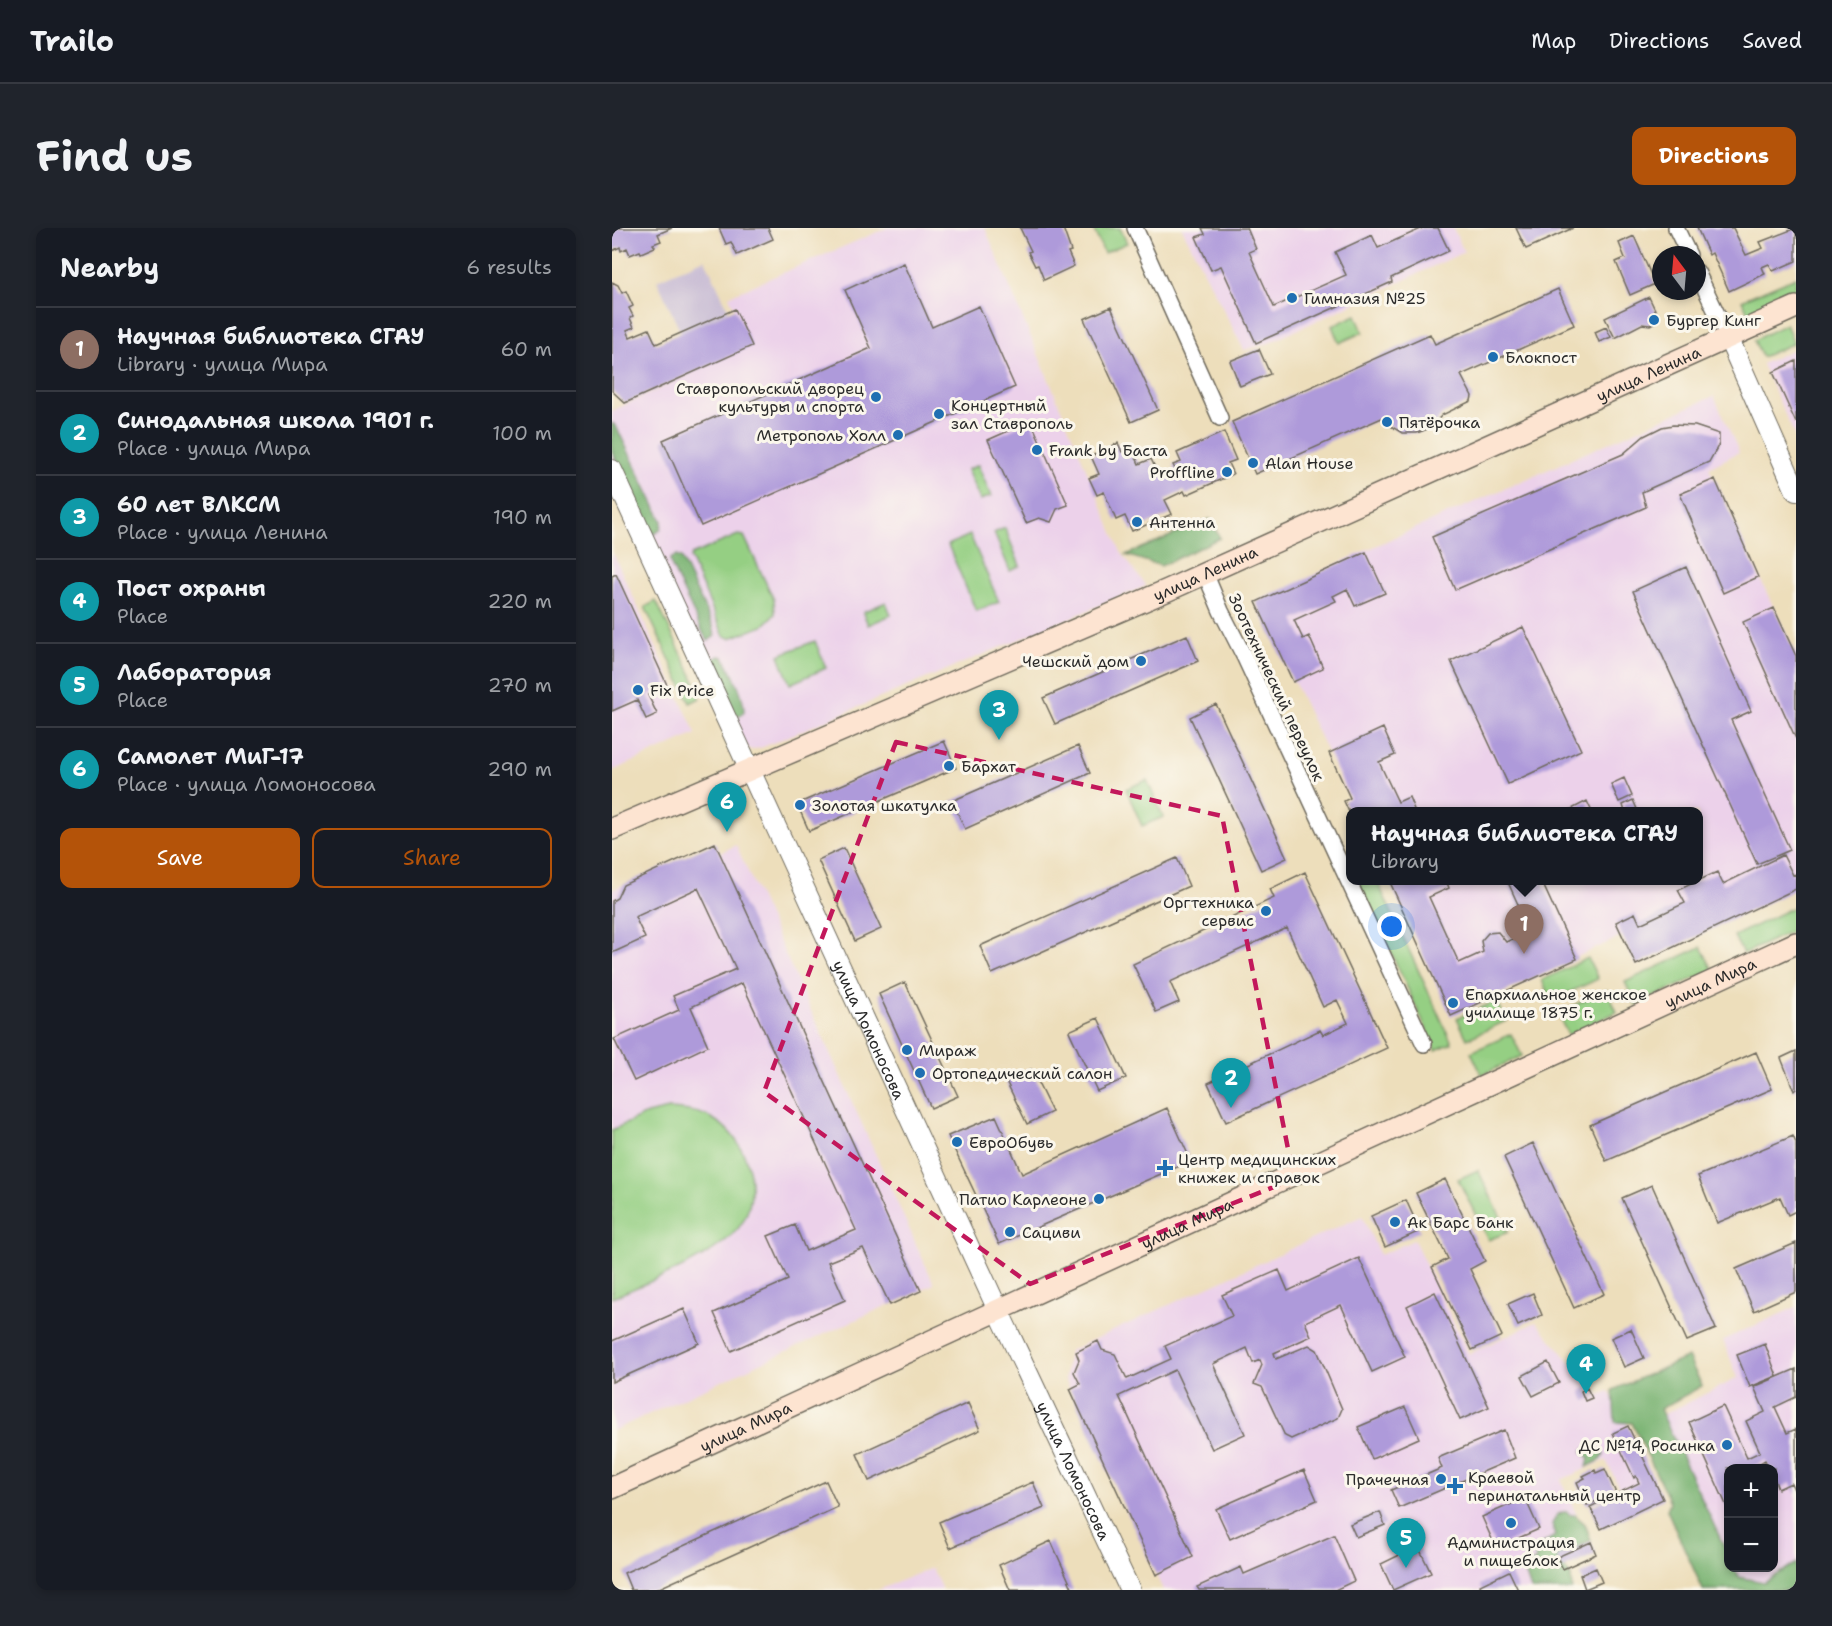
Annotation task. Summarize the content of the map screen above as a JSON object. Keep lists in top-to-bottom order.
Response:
{
  "streets": {
    "main road": ["улица Ленина", "улица Мира"],
    "street": ["Зоотехнический переулок", "улица Ломоносова"]
  },
  "crossings": [
    ["улица Ленина", "Зоотехнический переулок"],
    ["улица Ленина", "улица Ломоносова"],
    ["улица Мира", "улица Ломоносова"]
  ],
  "places": {
    "other": [
      "Гимназия №25",
      "Бургер Кинг",
      "Блокпост",
      "Ставропольский дворец культуры и спорта",
      "Концертный зал Ставрополь",
      "Пятёрочка",
      "Метрополь Холл",
      "Frank by Баста",
      "Alan House",
      "Proffline",
      "Антенна",
      "Чешский дом",
      "Fix Price",
      "Бархат",
      "Золотая шкатулка",
      "Оргтехника сервис",
      "Епархиальное женское училище 1875 г.",
      "Мираж",
      "Ортопедический салон",
      "ЕвроОбувь",
      "Патио Карлеоне",
      "Ак Барс Банк",
      "Сациви",
      "ДС №14, Росинка",
      "Прачечная",
      "Администрация и пищеблок"
    ],
    "health": ["Центр медицинских книжек и справок", "Краевой перинатальный центр"]
  },
  "north": "top",
  "page": {
    "header": "Trailo",
    "nav": ["Map", "Directions", "Saved"],
    "buttons": [
      "Directions",
      ["Save", "Share"]
    ],
    "title": "Find us",
    "heading": ["Nearby", "6 results"],
    "list": [
      {
        "mark": "1",
        "name": "Научная библиотека СГАУ",
        "note": "Library · улица Мира",
        "value": "60 m"
      },
      {
        "mark": "2",
        "name": "Синодальная школа 1901 г.",
        "note": "Place · улица Мира",
        "value": "100 m"
      },
      {
        "mark": "3",
        "name": "60 лет ВЛКСМ",
        "note": "Place · улица Ленина",
        "value": "190 m"
      },
      {
        "mark": "4",
        "name": "Пост охраны",
        "note": "Place",
        "value": "220 m"
      },
      {
        "mark": "5",
        "name": "Лаборатория",
        "note": "Place",
        "value": "270 m"
      },
      {
        "mark": "6",
        "name": "Самолет МиГ-17",
        "note": "Place · улица Ломоносова",
        "value": "290 m"
      }
    ],
    "pins": [
      "3",
      "6",
      "1",
      "2",
      "4",
      "5"
    ],
    "popup": ["Научная библиотека СГАУ", "Library"],
    "map_buttons": ["+", "−"]
  }
}
